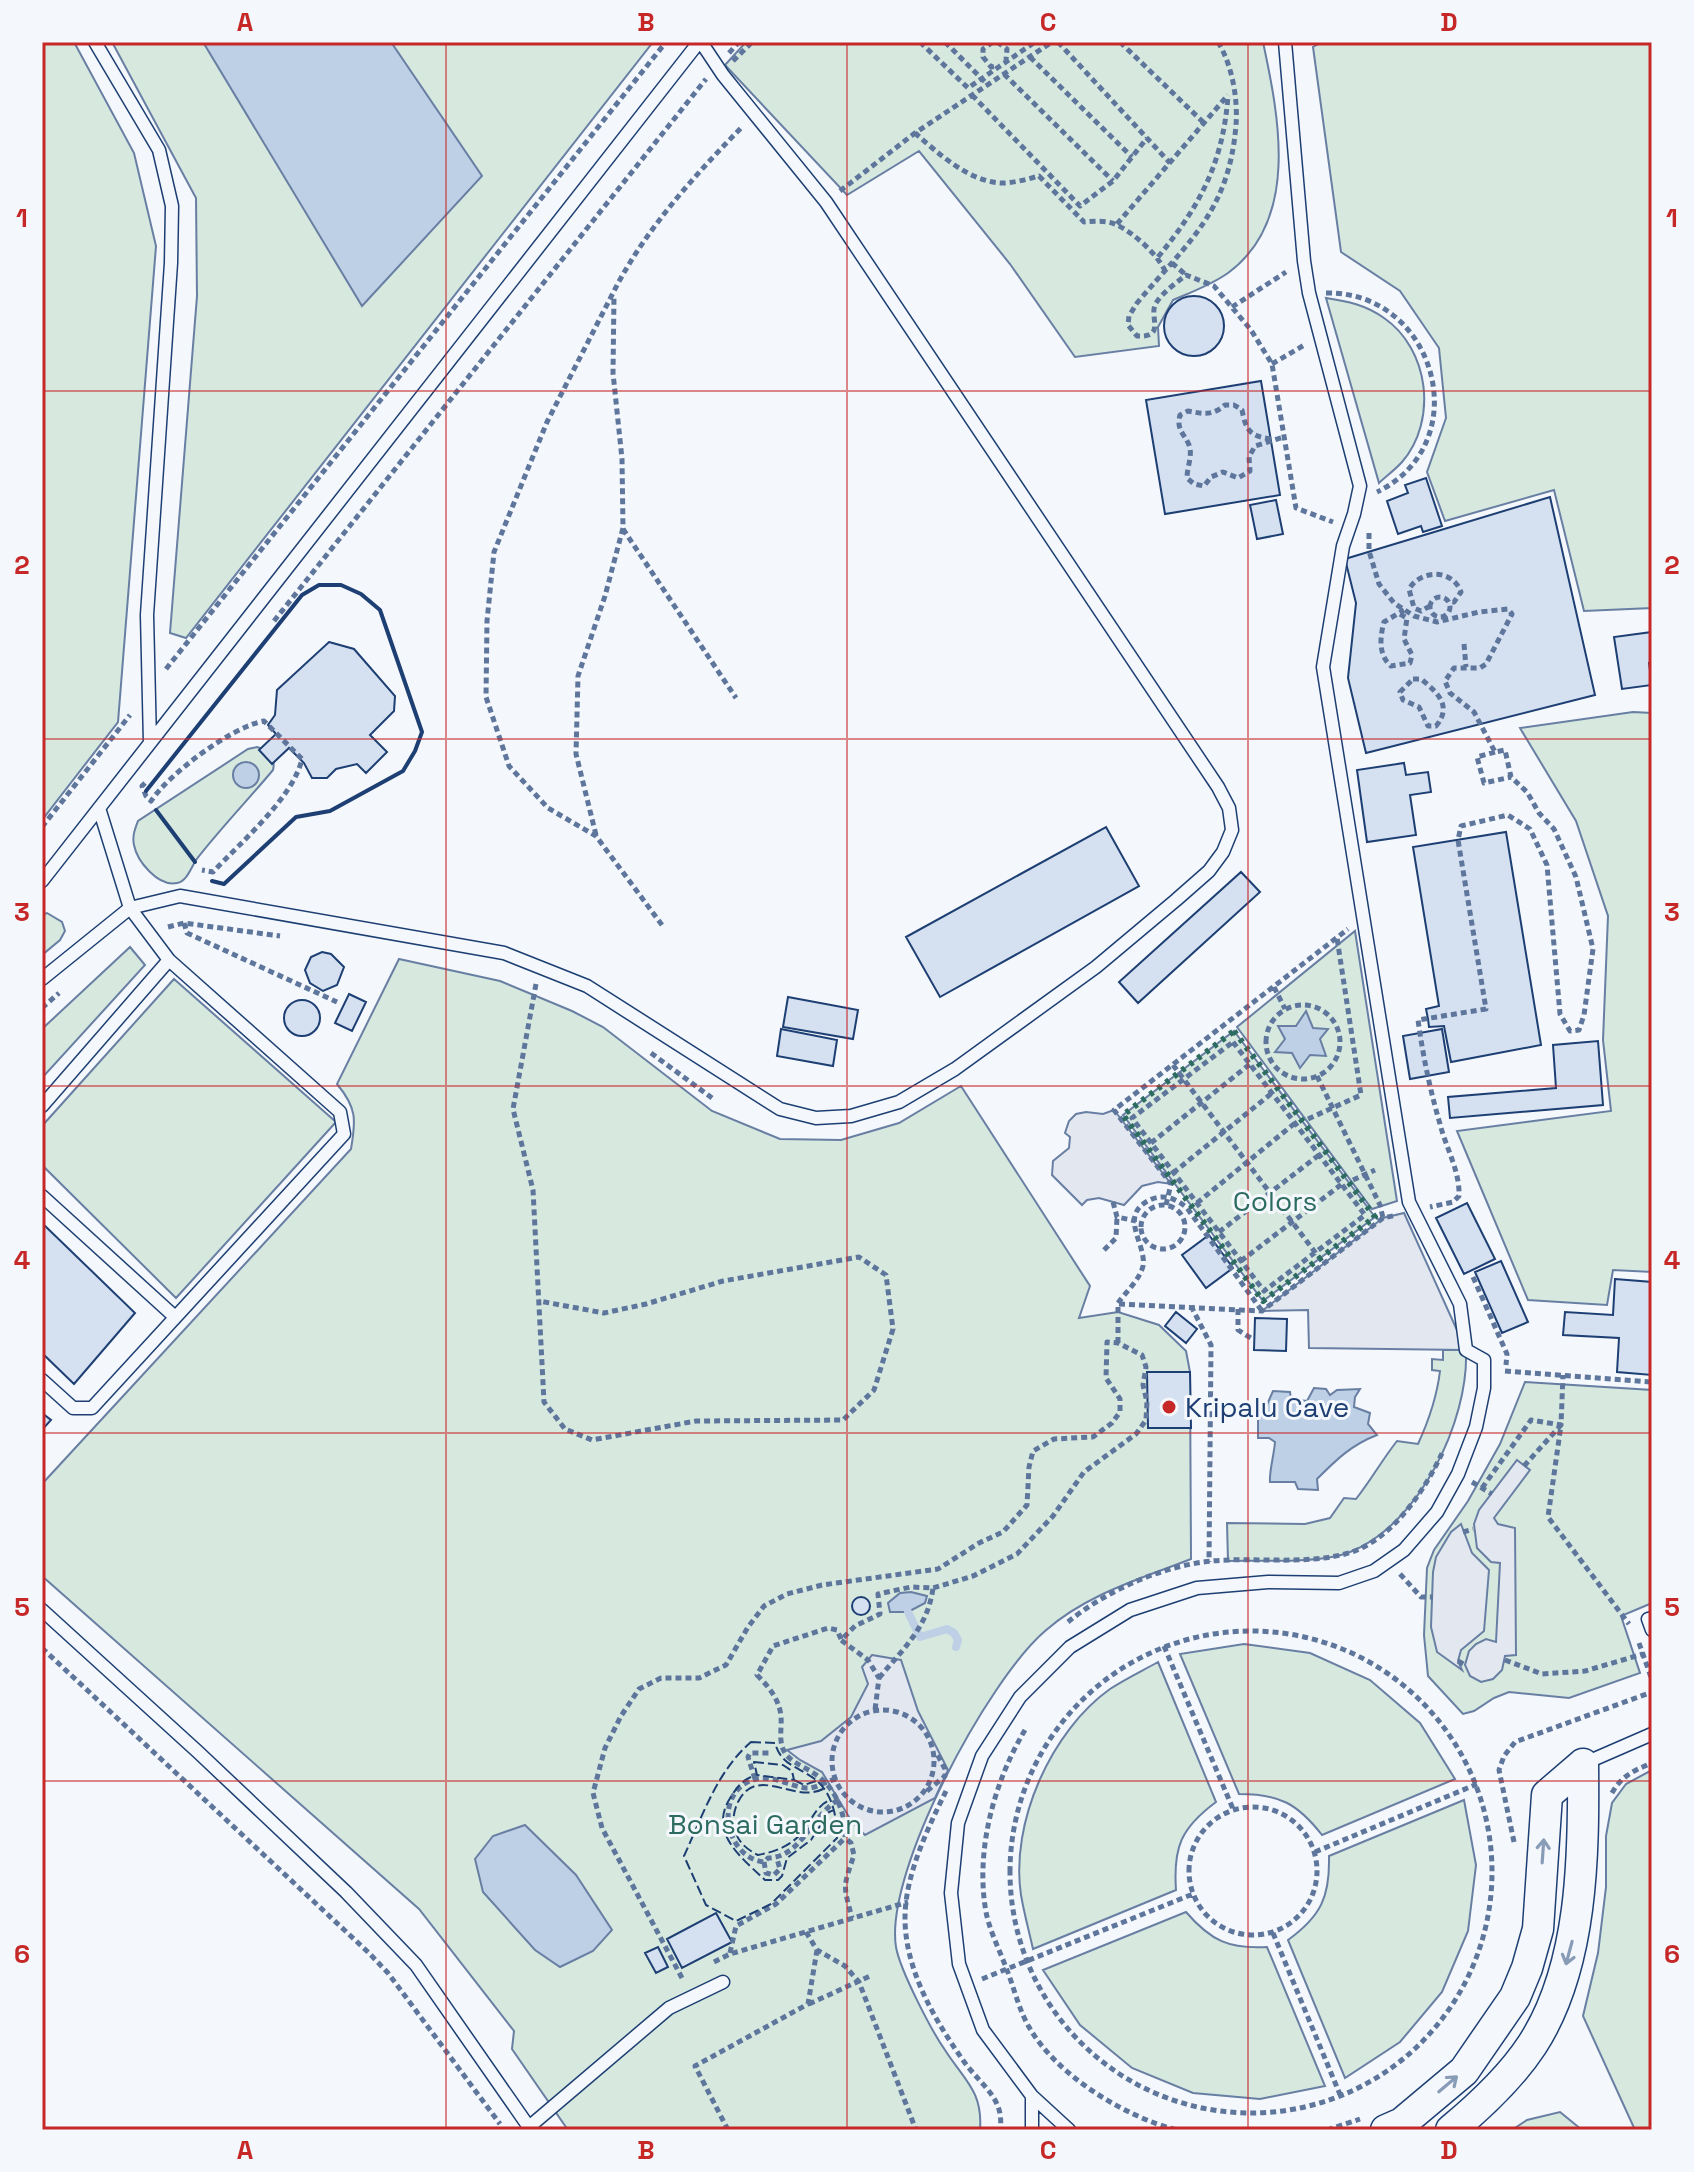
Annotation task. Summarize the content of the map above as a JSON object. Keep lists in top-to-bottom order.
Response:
{
  "parks": ["Colors", "Bonsai Garden"],
  "places": ["Kripalu Cave"],
  "grid": {
    "columns": [
      "A",
      "B",
      "C",
      "D"
    ],
    "rows": [
      "1",
      "2",
      "3",
      "4",
      "5",
      "6"
    ]
  }
}
